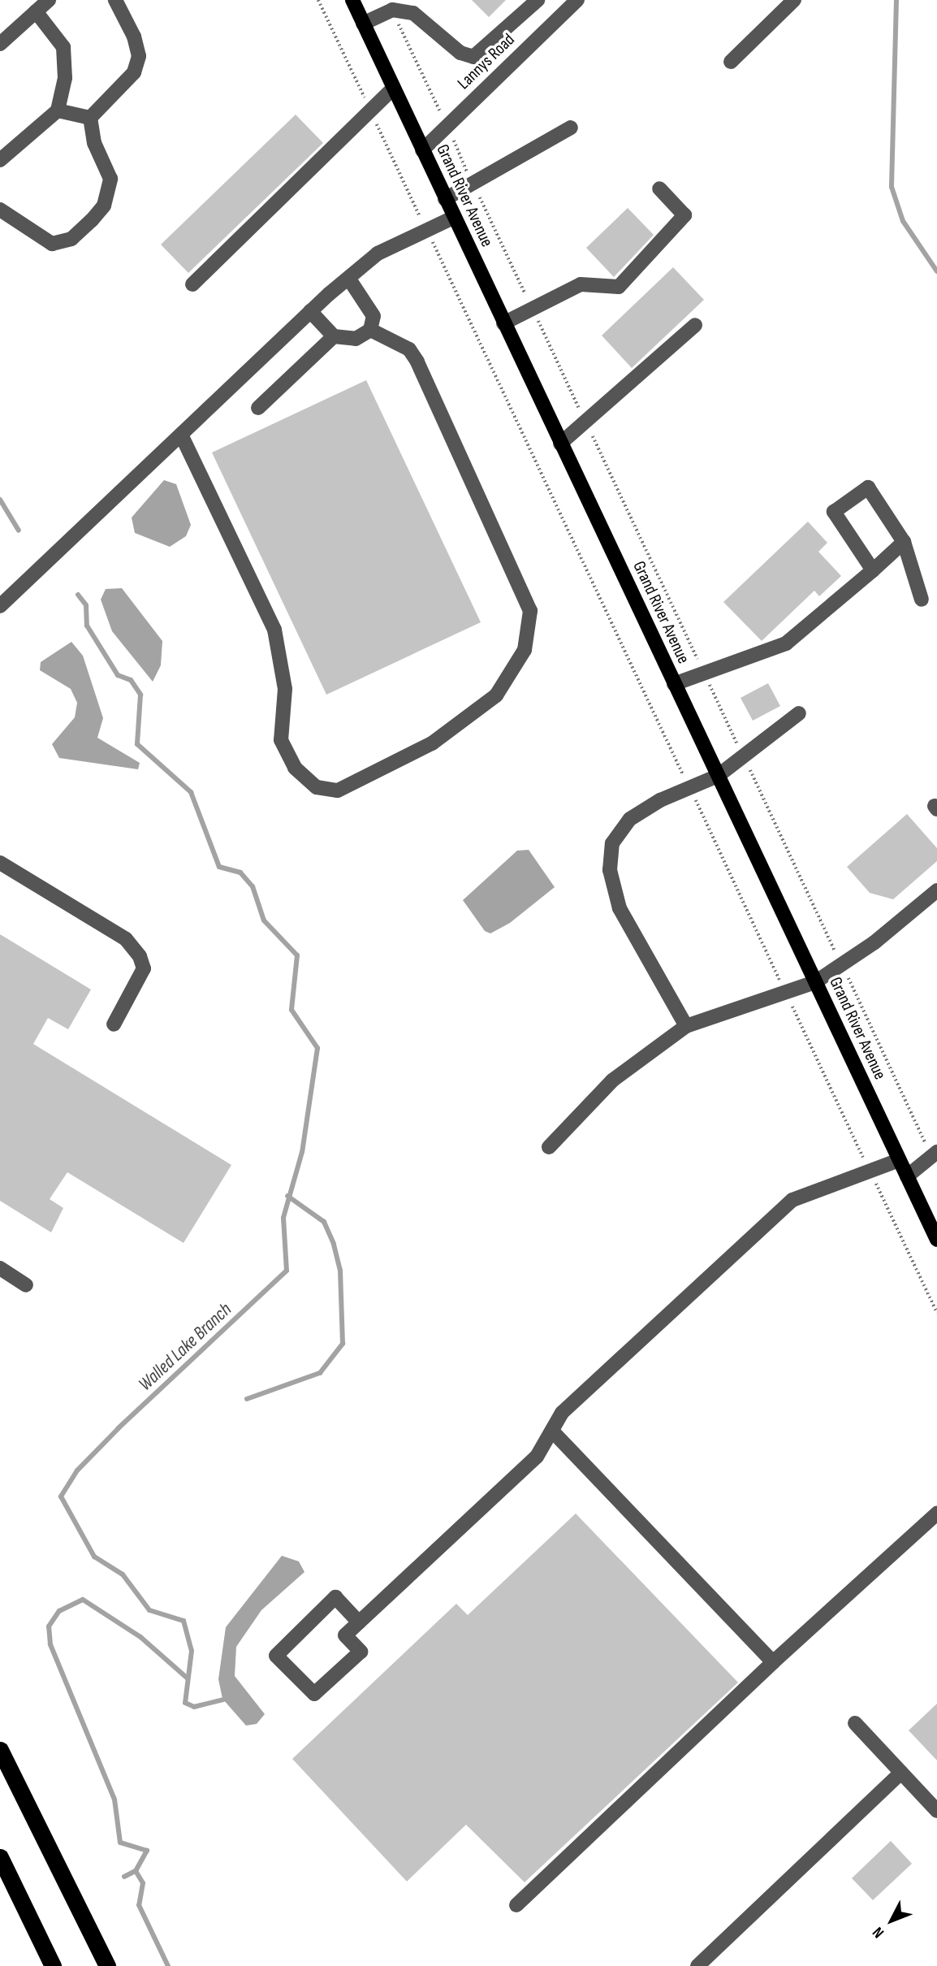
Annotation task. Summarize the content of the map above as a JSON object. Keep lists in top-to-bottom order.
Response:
{
  "streets": {
    "main road": ["Grand River Avenue"],
    "street": ["Lannys Road"]
  },
  "crossings": [
    ["Lannys Road", "Grand River Avenue"]
  ],
  "water": ["Walled Lake Branch"],
  "north": "bottom left"
}
